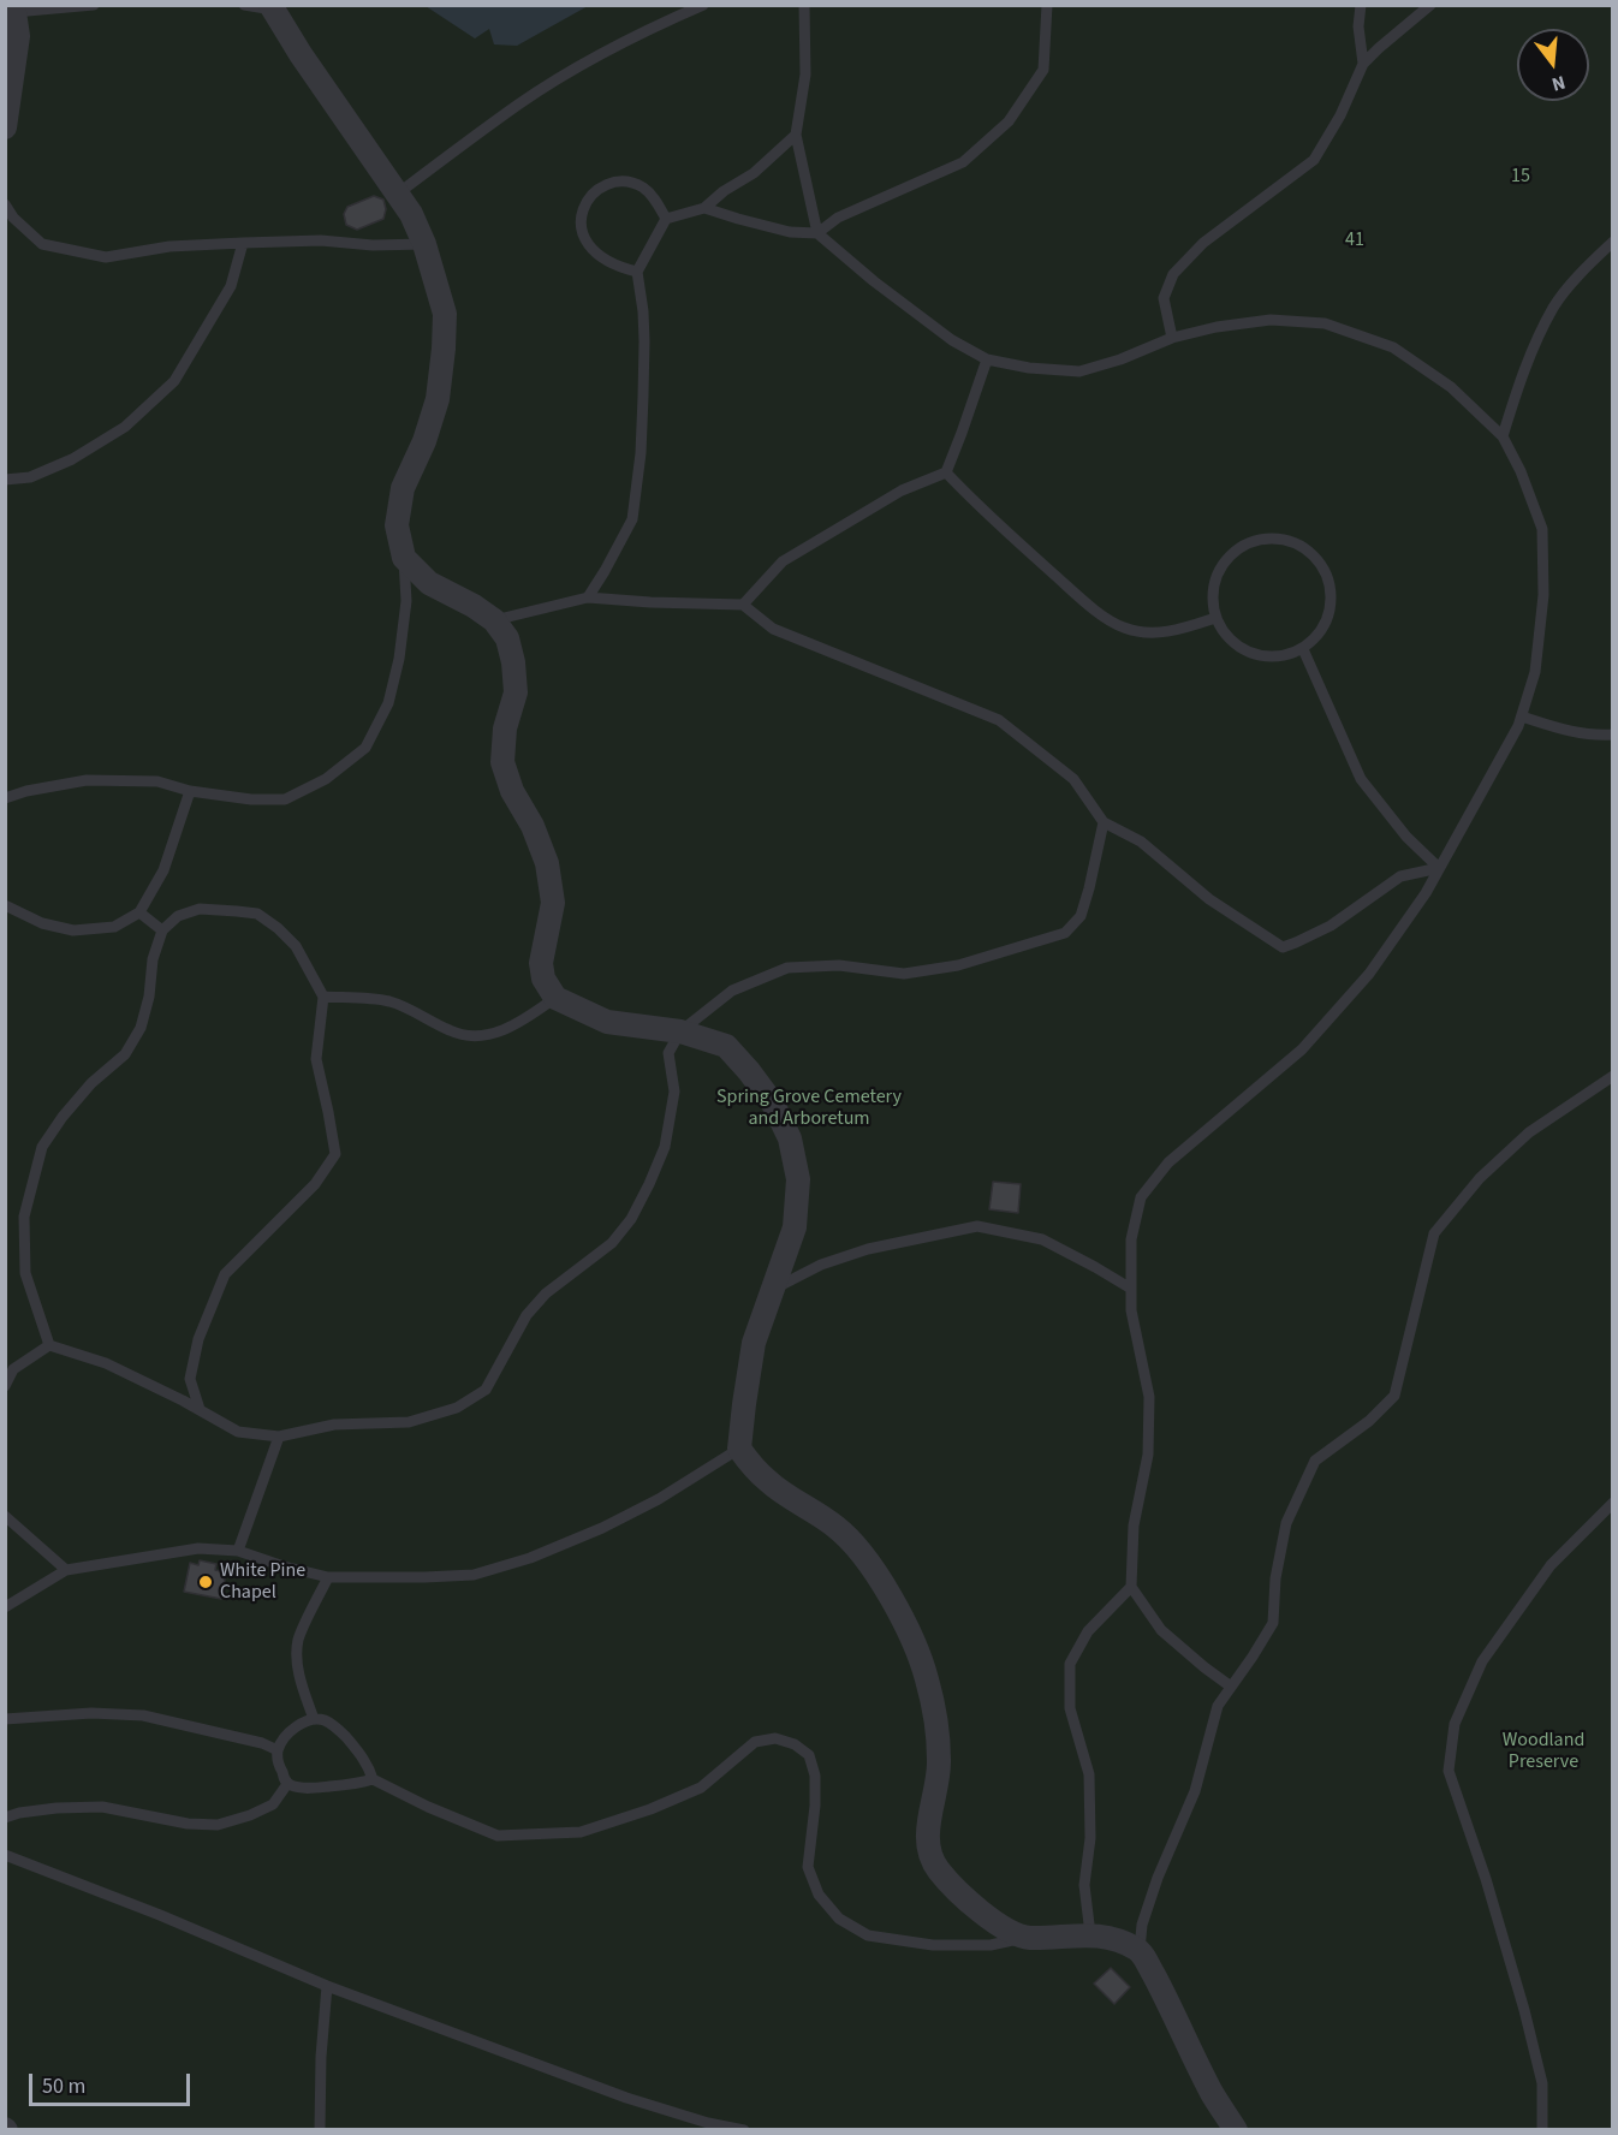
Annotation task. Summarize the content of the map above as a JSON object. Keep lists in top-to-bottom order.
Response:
{
  "parks": [
    "15",
    "41",
    "Spring Grove Cemetery and Arboretum",
    "Woodland Preserve"
  ],
  "places": ["White Pine Chapel"],
  "scale_bar": "50 m",
  "north": "bottom"
}
